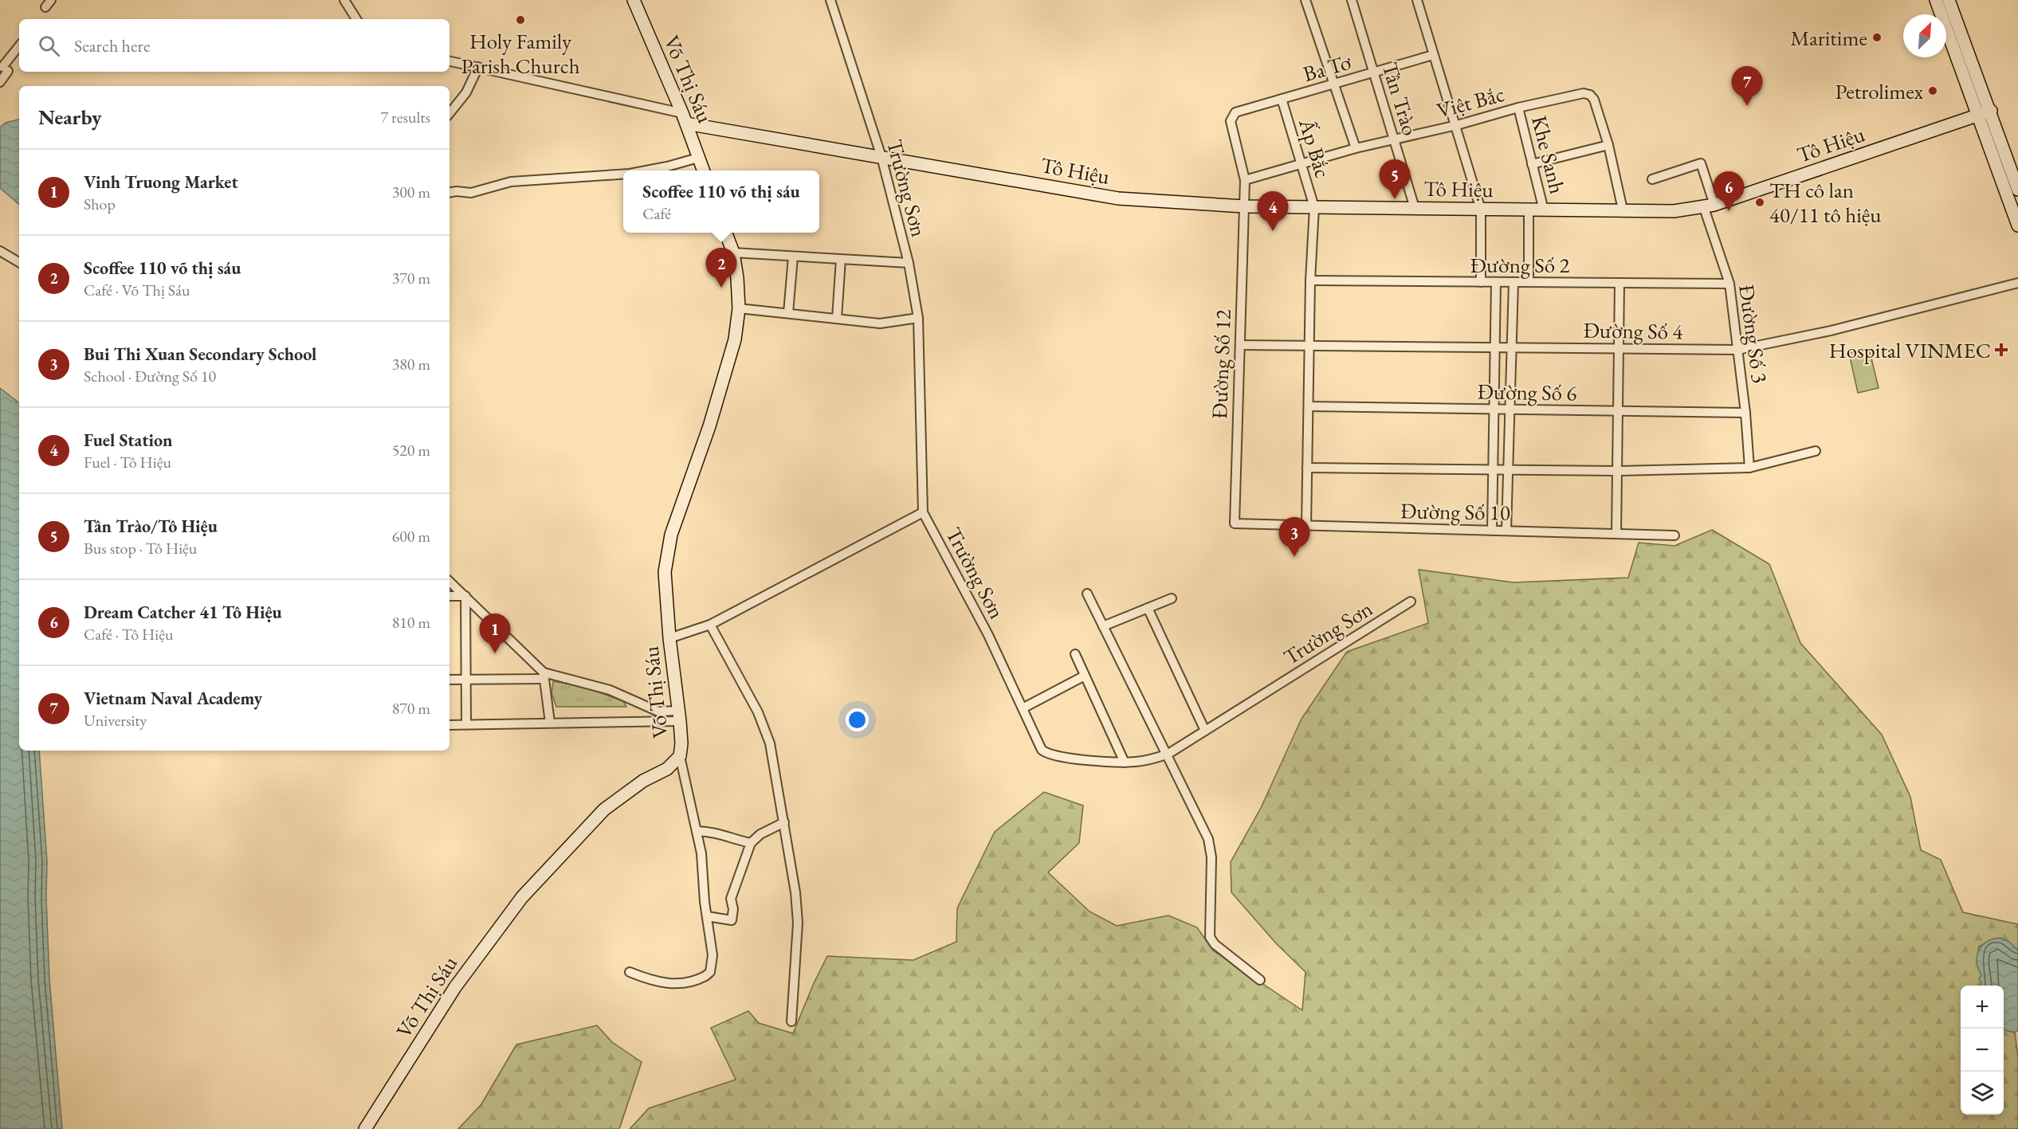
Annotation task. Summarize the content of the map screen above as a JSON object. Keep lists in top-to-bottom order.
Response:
{
  "streets": {
    "main road": ["Võ Thị Sáu", "Tô Hiệu"],
    "street": [
      "Ba Tơ",
      "Tân Trào",
      "Việt Bắc",
      "Ấp Bắc",
      "Khe Sanh",
      "Trường Sơn",
      "Đường Số 2",
      "Đường Số 4",
      "Đường Số 3",
      "Đường Số 12",
      "Đường Số 6",
      "Đường Số 10"
    ]
  },
  "crossings": [
    ["Ba Tơ", "Tân Trào"],
    ["Ba Tơ", "Ấp Bắc"],
    ["Ba Tơ", "Đường Số 12"],
    ["Võ Thị Sáu", "Tô Hiệu"],
    ["Tân Trào", "Việt Bắc"],
    ["Tân Trào", "Tô Hiệu"],
    ["Việt Bắc", "Tô Hiệu"],
    ["Việt Bắc", "Ấp Bắc"],
    ["Việt Bắc", "Khe Sanh"],
    ["Việt Bắc", "Đường Số 12"],
    ["Tô Hiệu", "Ấp Bắc"],
    ["Tô Hiệu", "Khe Sanh"],
    ["Tô Hiệu", "Trường Sơn"],
    ["Tô Hiệu", "Đường Số 3"],
    ["Tô Hiệu", "Đường Số 12"],
    ["Đường Số 2", "Đường Số 3"],
    ["Đường Số 4", "Đường Số 3"],
    ["Đường Số 4", "Đường Số 12"],
    ["Đường Số 3", "Đường Số 6"],
    ["Đường Số 12", "Đường Số 10"]
  ],
  "places": {
    "other": [
      "Holy Family Parish Church",
      "Maritime",
      "Petrolimex",
      "TH cô lan 40/11 tô hiệu"
    ],
    "health": ["Hospital VINMEC"]
  },
  "north": "top right",
  "page": {
    "search": "Search here",
    "pins": [
      "7",
      "5",
      "6",
      "4",
      "2",
      "3",
      "1"
    ],
    "heading": ["Nearby", "7 results"],
    "list": [
      {
        "mark": "1",
        "name": "Vinh Truong Market",
        "note": "Shop",
        "value": "300 m"
      },
      {
        "mark": "2",
        "name": "Scoffee 110 võ thị sáu",
        "note": "Café · Võ Thị Sáu",
        "value": "370 m"
      },
      {
        "mark": "3",
        "name": "Bui Thi Xuan Secondary School",
        "note": "School · Đường Số 10",
        "value": "380 m"
      },
      {
        "mark": "4",
        "name": "Fuel Station",
        "note": "Fuel · Tô Hiệu",
        "value": "520 m"
      },
      {
        "mark": "5",
        "name": "Tân Trào/Tô Hiệu",
        "note": "Bus stop · Tô Hiệu",
        "value": "600 m"
      },
      {
        "mark": "6",
        "name": "Dream Catcher 41 Tô Hiệu",
        "note": "Café · Tô Hiệu",
        "value": "810 m"
      },
      {
        "mark": "7",
        "name": "Vietnam Naval Academy",
        "note": "University",
        "value": "870 m"
      }
    ],
    "popup": ["Scoffee 110 võ thị sáu", "Café"],
    "map_buttons": ["+", "−"]
  }
}
